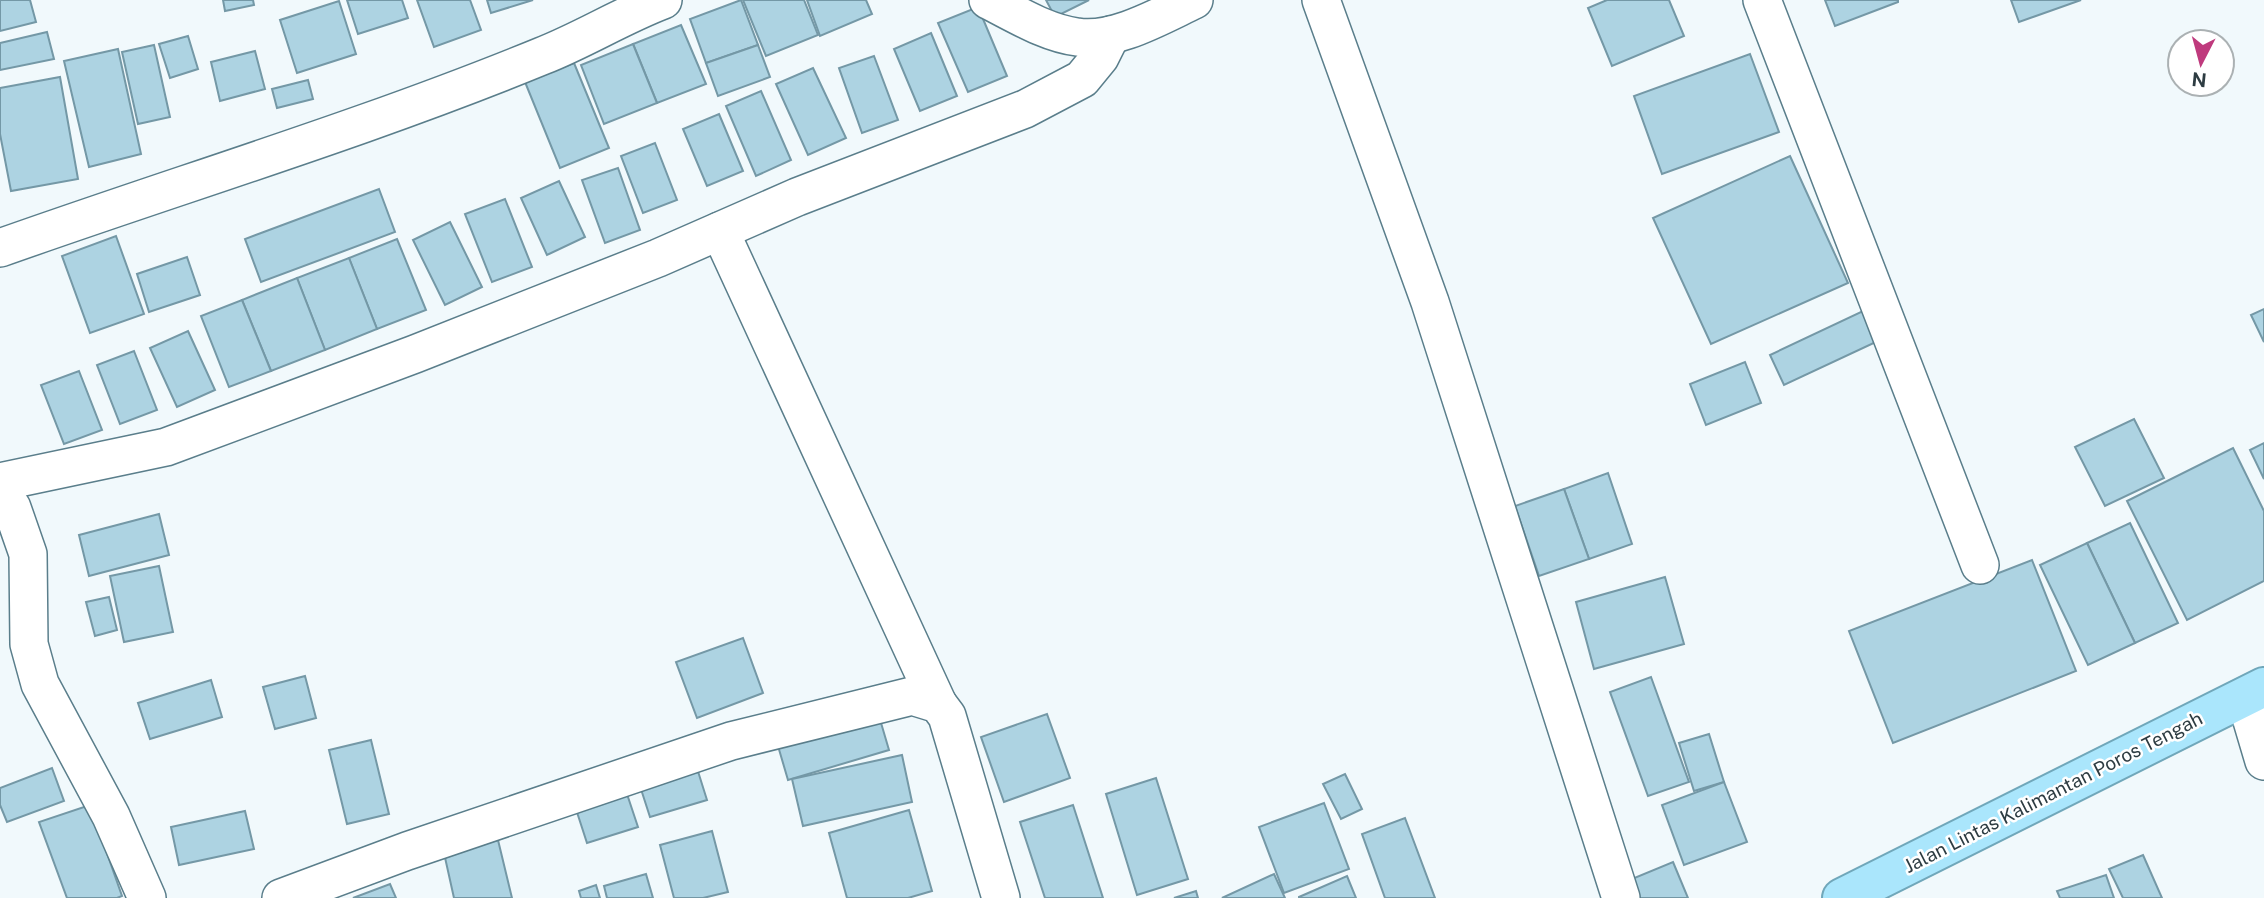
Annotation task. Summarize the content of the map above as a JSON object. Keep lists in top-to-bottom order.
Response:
{
  "streets": {
    "highway": ["Jalan Lintas Kalimantan Poros Tengah"]
  },
  "north": "bottom"
}
